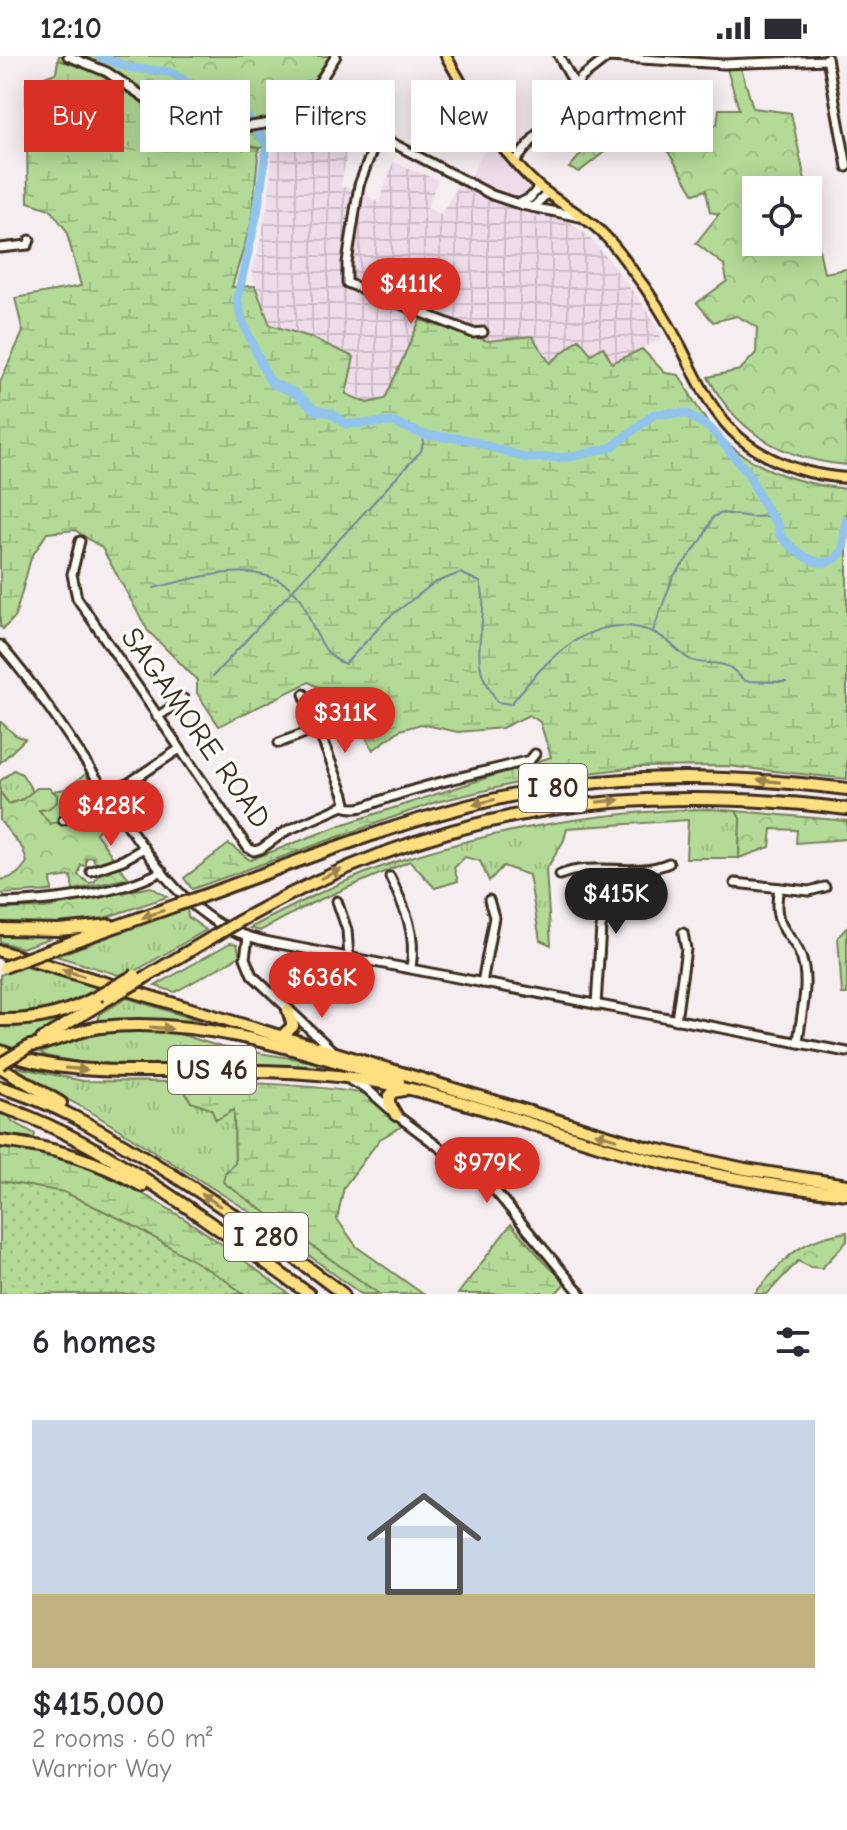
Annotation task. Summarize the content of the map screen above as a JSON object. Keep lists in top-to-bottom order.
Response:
{
  "streets": {
    "highway": ["I 80", "US 46", "I 280"],
    "street": ["SAGAMORE ROAD"]
  },
  "page": {
    "status": "12:10",
    "chip": [
      "Buy",
      "Rent",
      "Filters",
      "New",
      "Apartment"
    ],
    "price": [
      "$411K",
      "$311K",
      "$428K",
      "$415K",
      "$636K",
      "$979K"
    ],
    "heading": "6 homes",
    "list": [
      {
        "name": "$415,000",
        "note": "2 rooms · 60 m² · Warrior Way"
      }
    ]
  }
}
